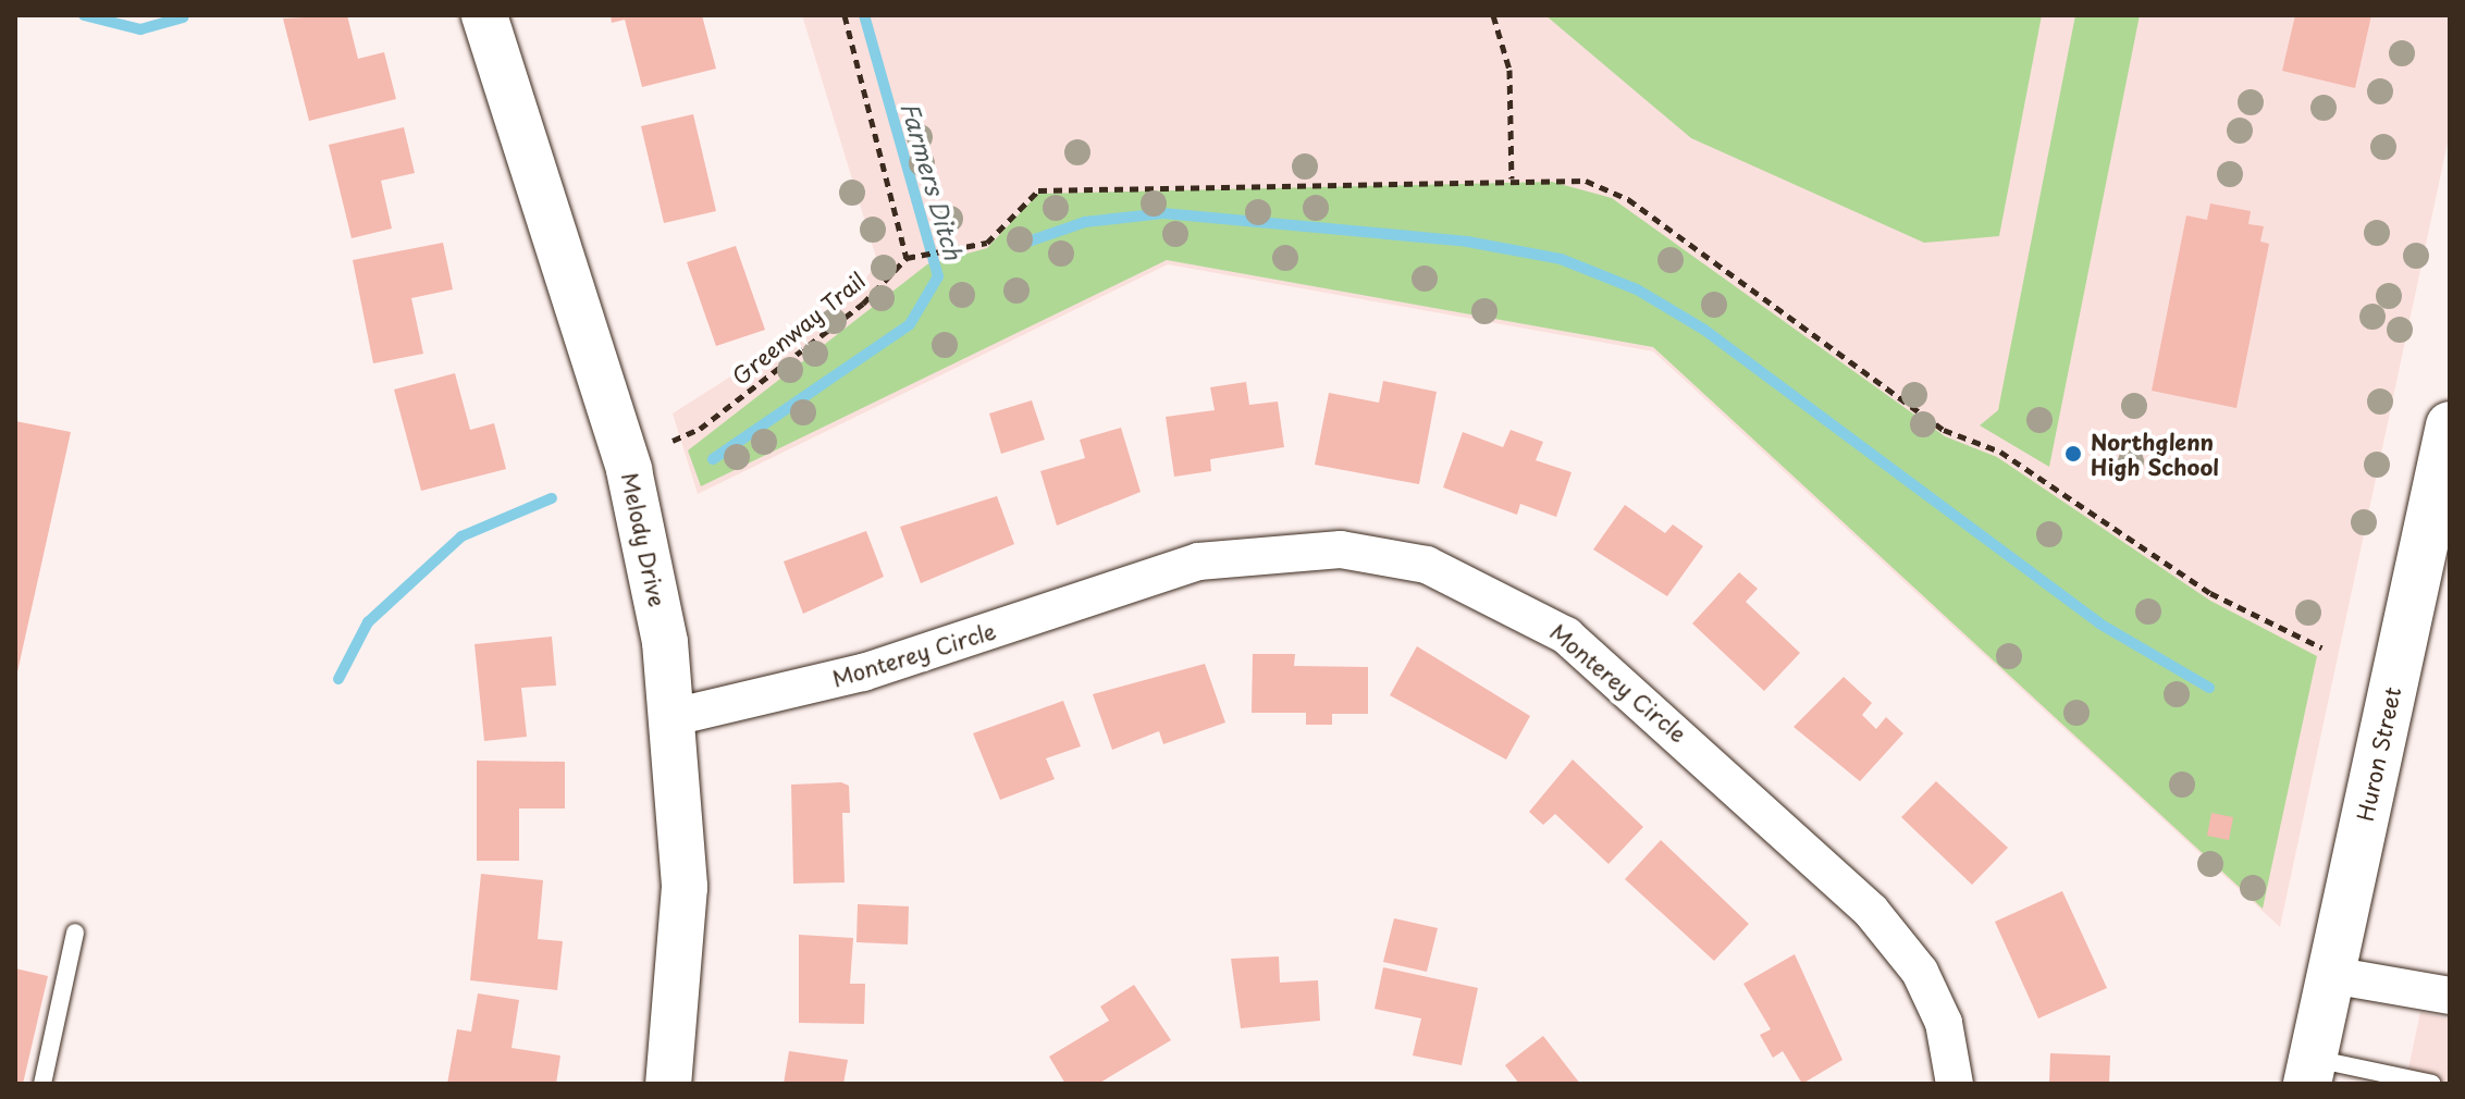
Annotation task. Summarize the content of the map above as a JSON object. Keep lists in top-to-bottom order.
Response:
{
  "streets": {
    "main road": ["Huron Street"],
    "street": ["Melody Drive", "Monterey Circle"],
    "path": ["Greenway Trail"]
  },
  "crossings": [
    ["Melody Drive", "Monterey Circle"]
  ],
  "water": ["Farmers Ditch"],
  "places": ["Northglenn High School"]
}
